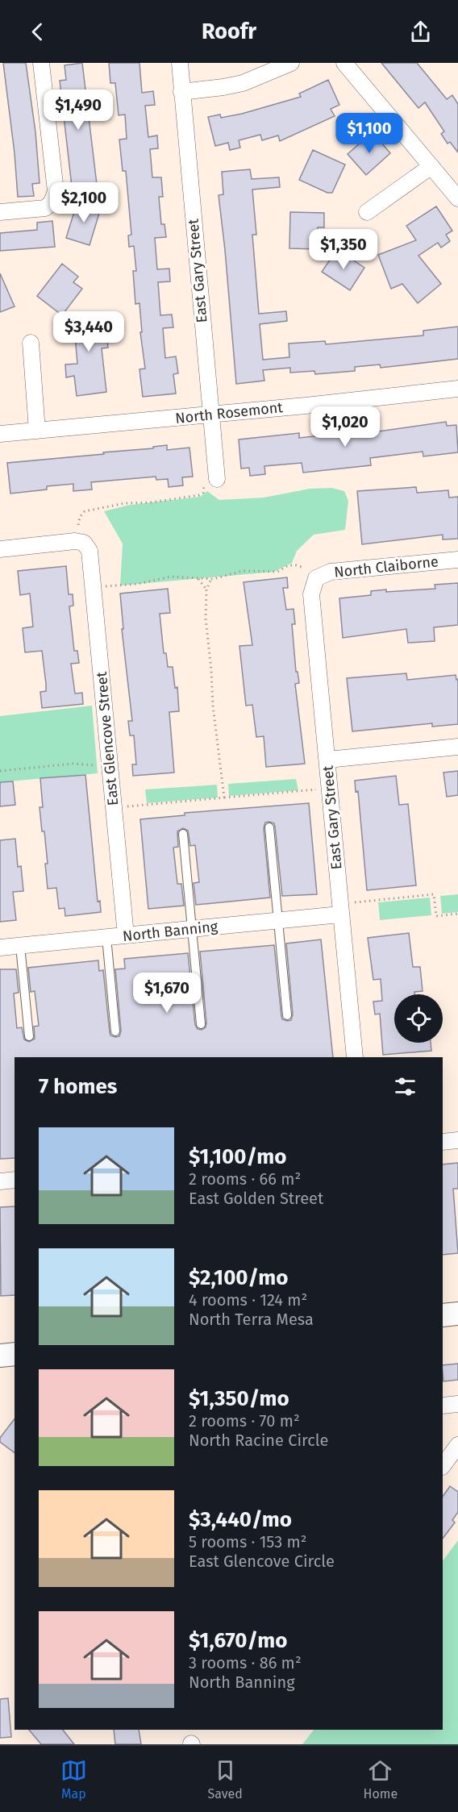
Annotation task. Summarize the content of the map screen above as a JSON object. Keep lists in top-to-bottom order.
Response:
{
  "streets": {
    "street": [
      "East Gary Street",
      "North Rosemont",
      "North Claiborne",
      "East Glencove Street",
      "North Banning"
    ]
  },
  "crossings": [
    ["East Gary Street", "North Rosemont"],
    ["East Gary Street", "North Claiborne"],
    ["East Gary Street", "North Banning"],
    ["East Glencove Street", "North Banning"]
  ],
  "page": {
    "header": "Roofr",
    "price": [
      "$1,490",
      "$1,100",
      "$2,100",
      "$1,350",
      "$3,440",
      "$1,020",
      "$1,670"
    ],
    "heading": "7 homes",
    "list": [
      {
        "name": "$1,100/mo",
        "note": "2 rooms · 66 m² · East Golden Street"
      },
      {
        "name": "$2,100/mo",
        "note": "4 rooms · 124 m² · North Terra Mesa"
      },
      {
        "name": "$1,350/mo",
        "note": "2 rooms · 70 m² · North Racine Circle"
      },
      {
        "name": "$3,440/mo",
        "note": "5 rooms · 153 m² · East Glencove Circle"
      },
      {
        "name": "$1,670/mo",
        "note": "3 rooms · 86 m² · North Banning"
      }
    ],
    "tabs": ["Map", "Saved", "Home"]
  }
}
